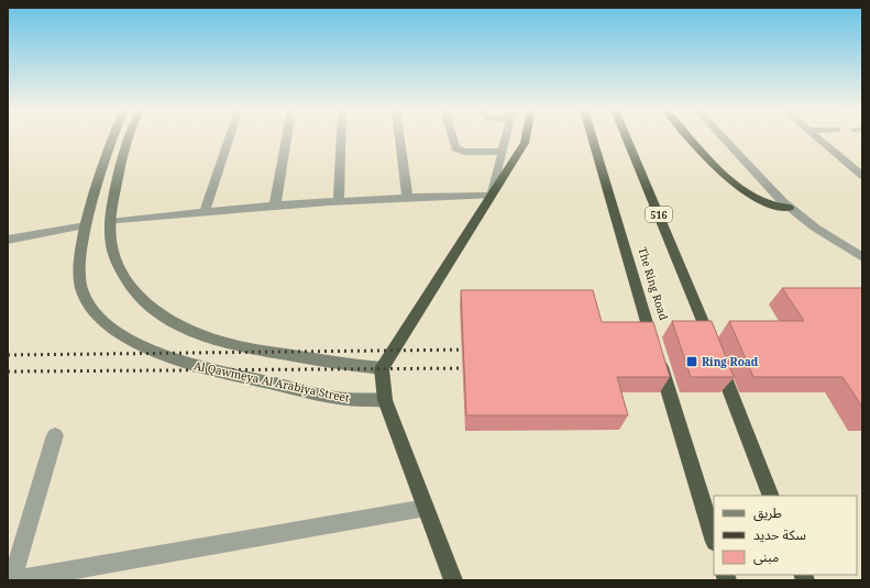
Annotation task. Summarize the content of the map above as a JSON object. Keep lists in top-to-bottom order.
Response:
{
  "streets": {
    "highway": ["516", "The Ring Road"],
    "street": ["Al Qawmeya Al Arabiya Street"]
  },
  "places": {
    "transit": ["Ring Road"]
  },
  "legend": ["طريق", "سكة حديد", "مبنى"]
}
